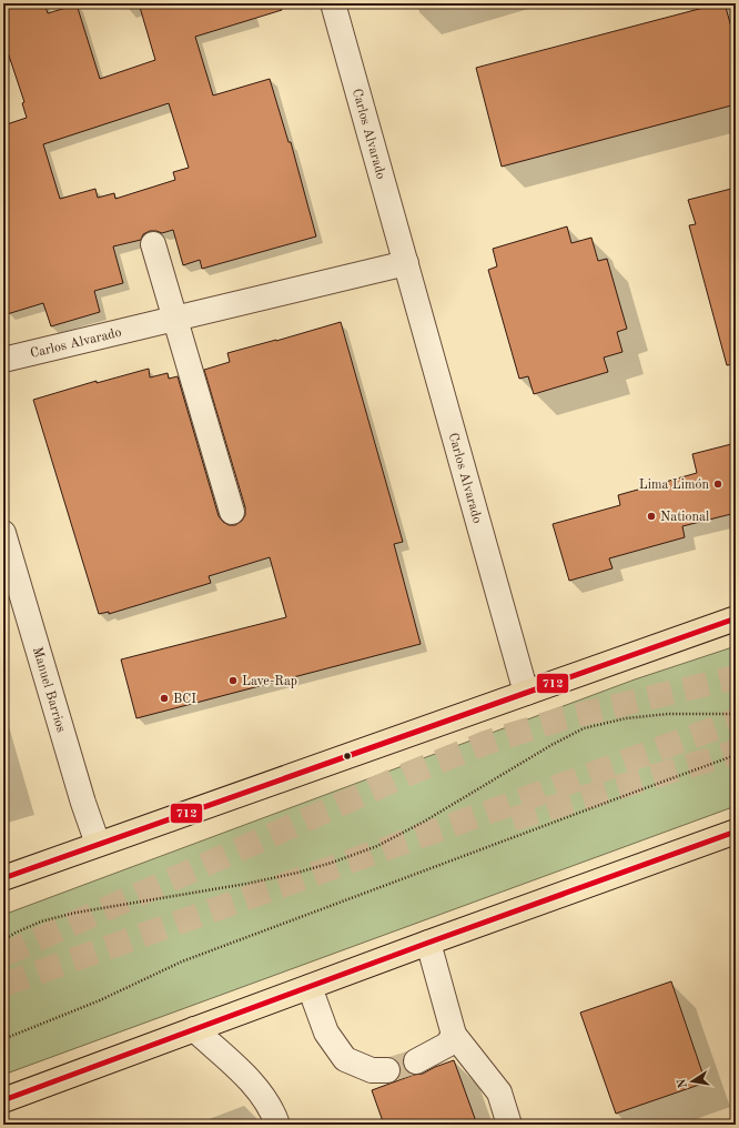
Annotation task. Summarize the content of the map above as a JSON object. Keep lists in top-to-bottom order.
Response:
{
  "streets": {
    "street": ["Carlos Alvarado", "Manuel Barrios"]
  },
  "places": [
    "Lima Limón",
    "National",
    "Lave-Rap",
    "BCI"
  ],
  "lines": ["transit line 712"],
  "north": "left"
}
